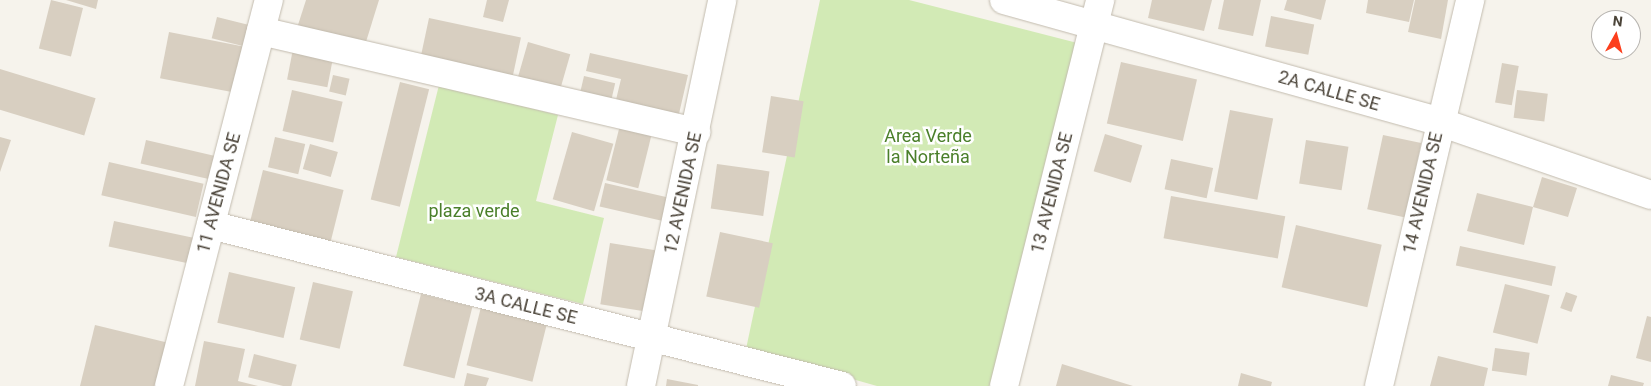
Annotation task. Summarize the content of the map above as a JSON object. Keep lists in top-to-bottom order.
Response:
{
  "streets": {
    "street": [
      "2A CALLE SE",
      "11 AVENIDA SE",
      "12 AVENIDA SE",
      "13 AVENIDA SE",
      "14 AVENIDA SE",
      "3A CALLE SE"
    ]
  },
  "crossings": [
    ["2A CALLE SE", "13 AVENIDA SE"],
    ["2A CALLE SE", "14 AVENIDA SE"],
    ["11 AVENIDA SE", "3A CALLE SE"],
    ["12 AVENIDA SE", "3A CALLE SE"]
  ],
  "parks": ["Area Verde la Norteña", "plaza verde"],
  "north": "top"
}
